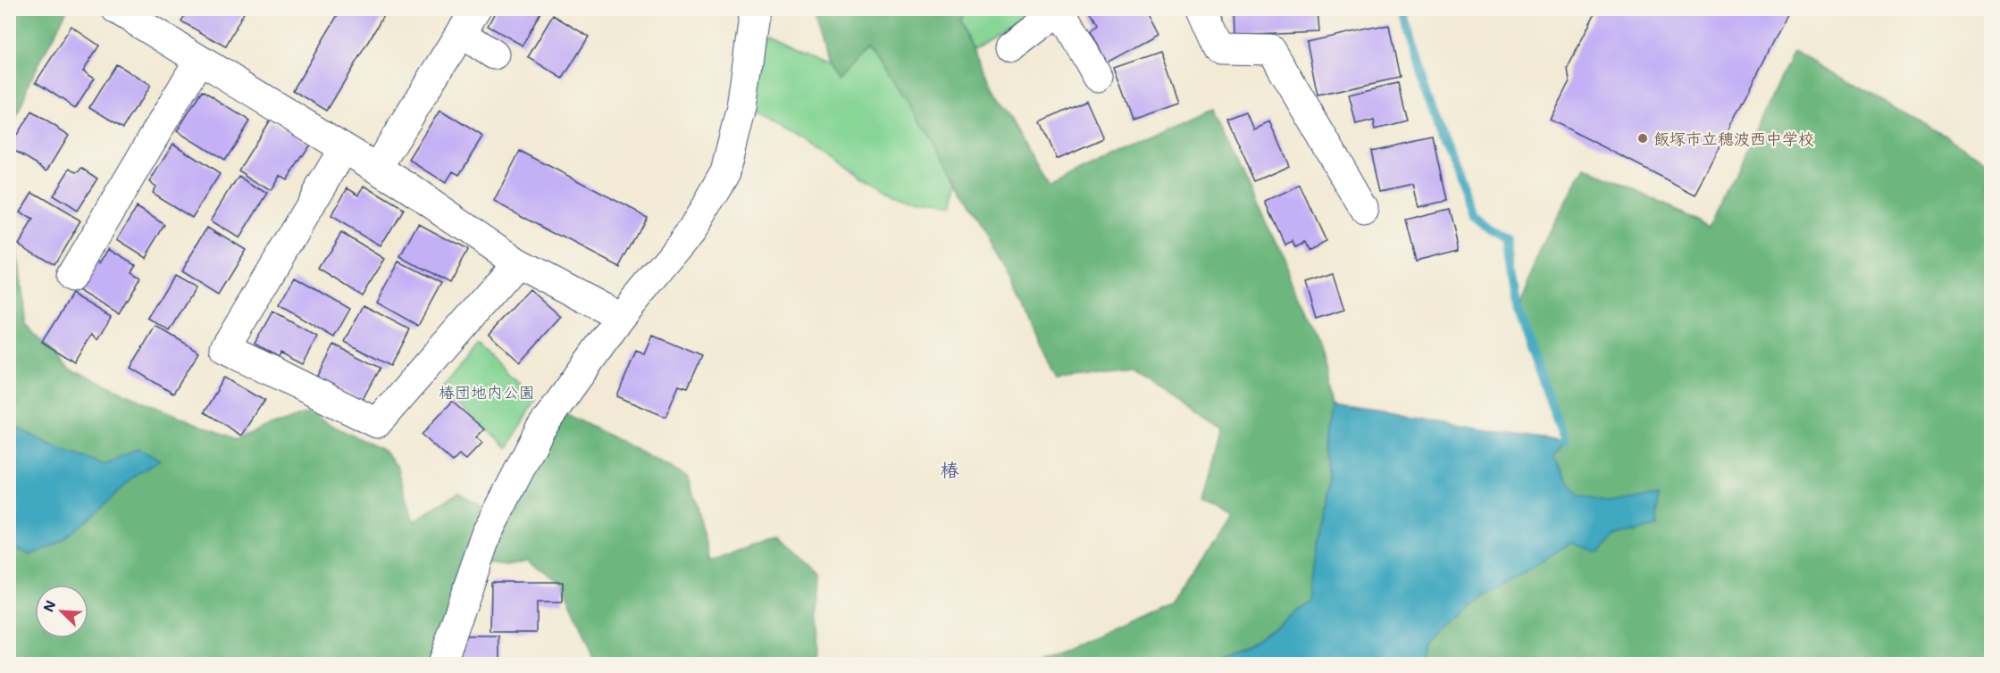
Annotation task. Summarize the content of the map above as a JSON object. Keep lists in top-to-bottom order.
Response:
{
  "districts": ["椿"],
  "parks": ["椿団地内公園"],
  "places": ["飯塚市立穂波西中学校"],
  "north": "top left"
}
